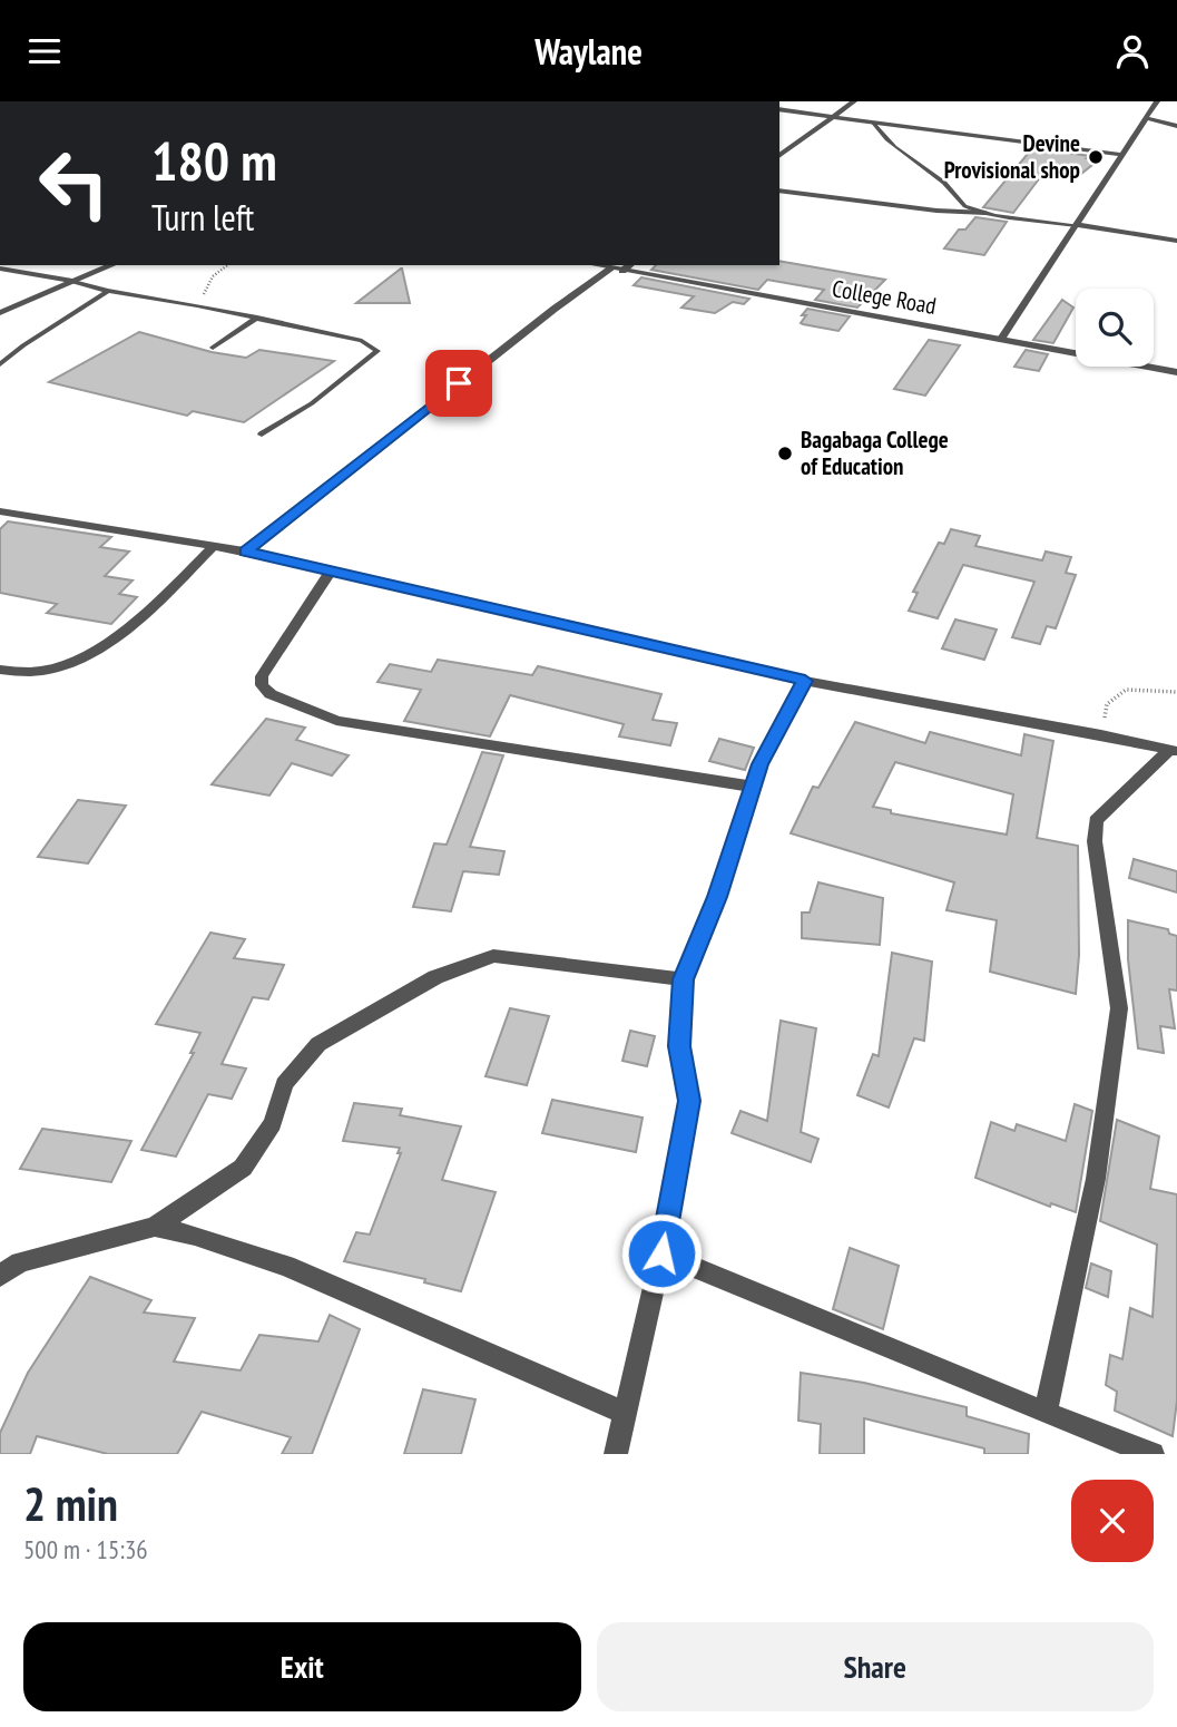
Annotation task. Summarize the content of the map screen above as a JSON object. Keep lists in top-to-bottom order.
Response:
{
  "streets": {
    "street": ["College Road"]
  },
  "places": ["Devine Provisional shop", "Bagabaga College of Education"],
  "page": {
    "header": "Waylane",
    "turn": ["180 m", "Turn left"],
    "heading": ["2 min", "500 m · 15:36"],
    "buttons": ["Exit", "Share"]
  }
}
